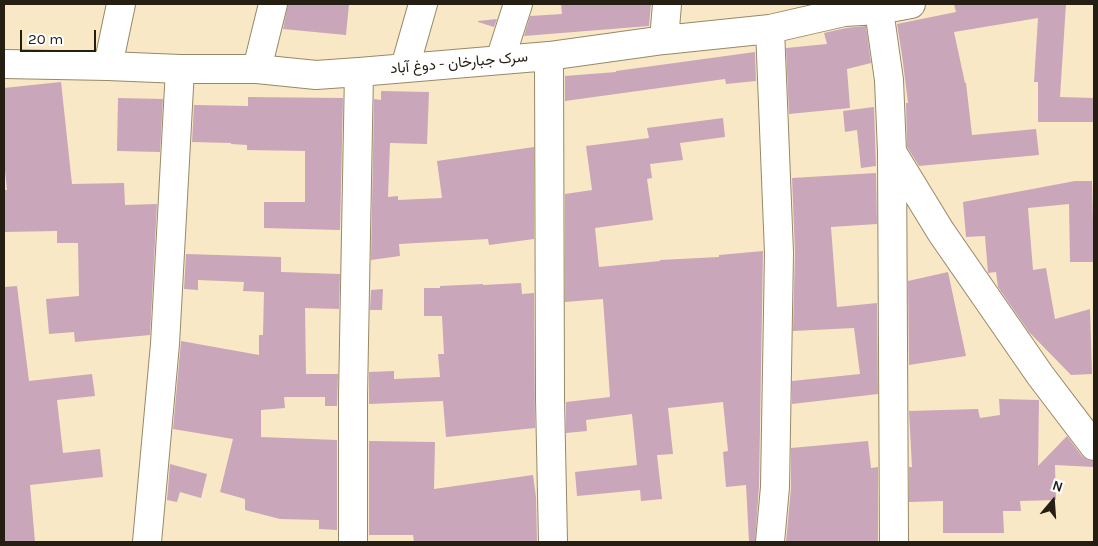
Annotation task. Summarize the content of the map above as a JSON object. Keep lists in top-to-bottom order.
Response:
{
  "streets": {
    "street": ["سرک جبارخان - دوغ آباد"]
  },
  "scale_bar": "20 m",
  "north": "top"
}
